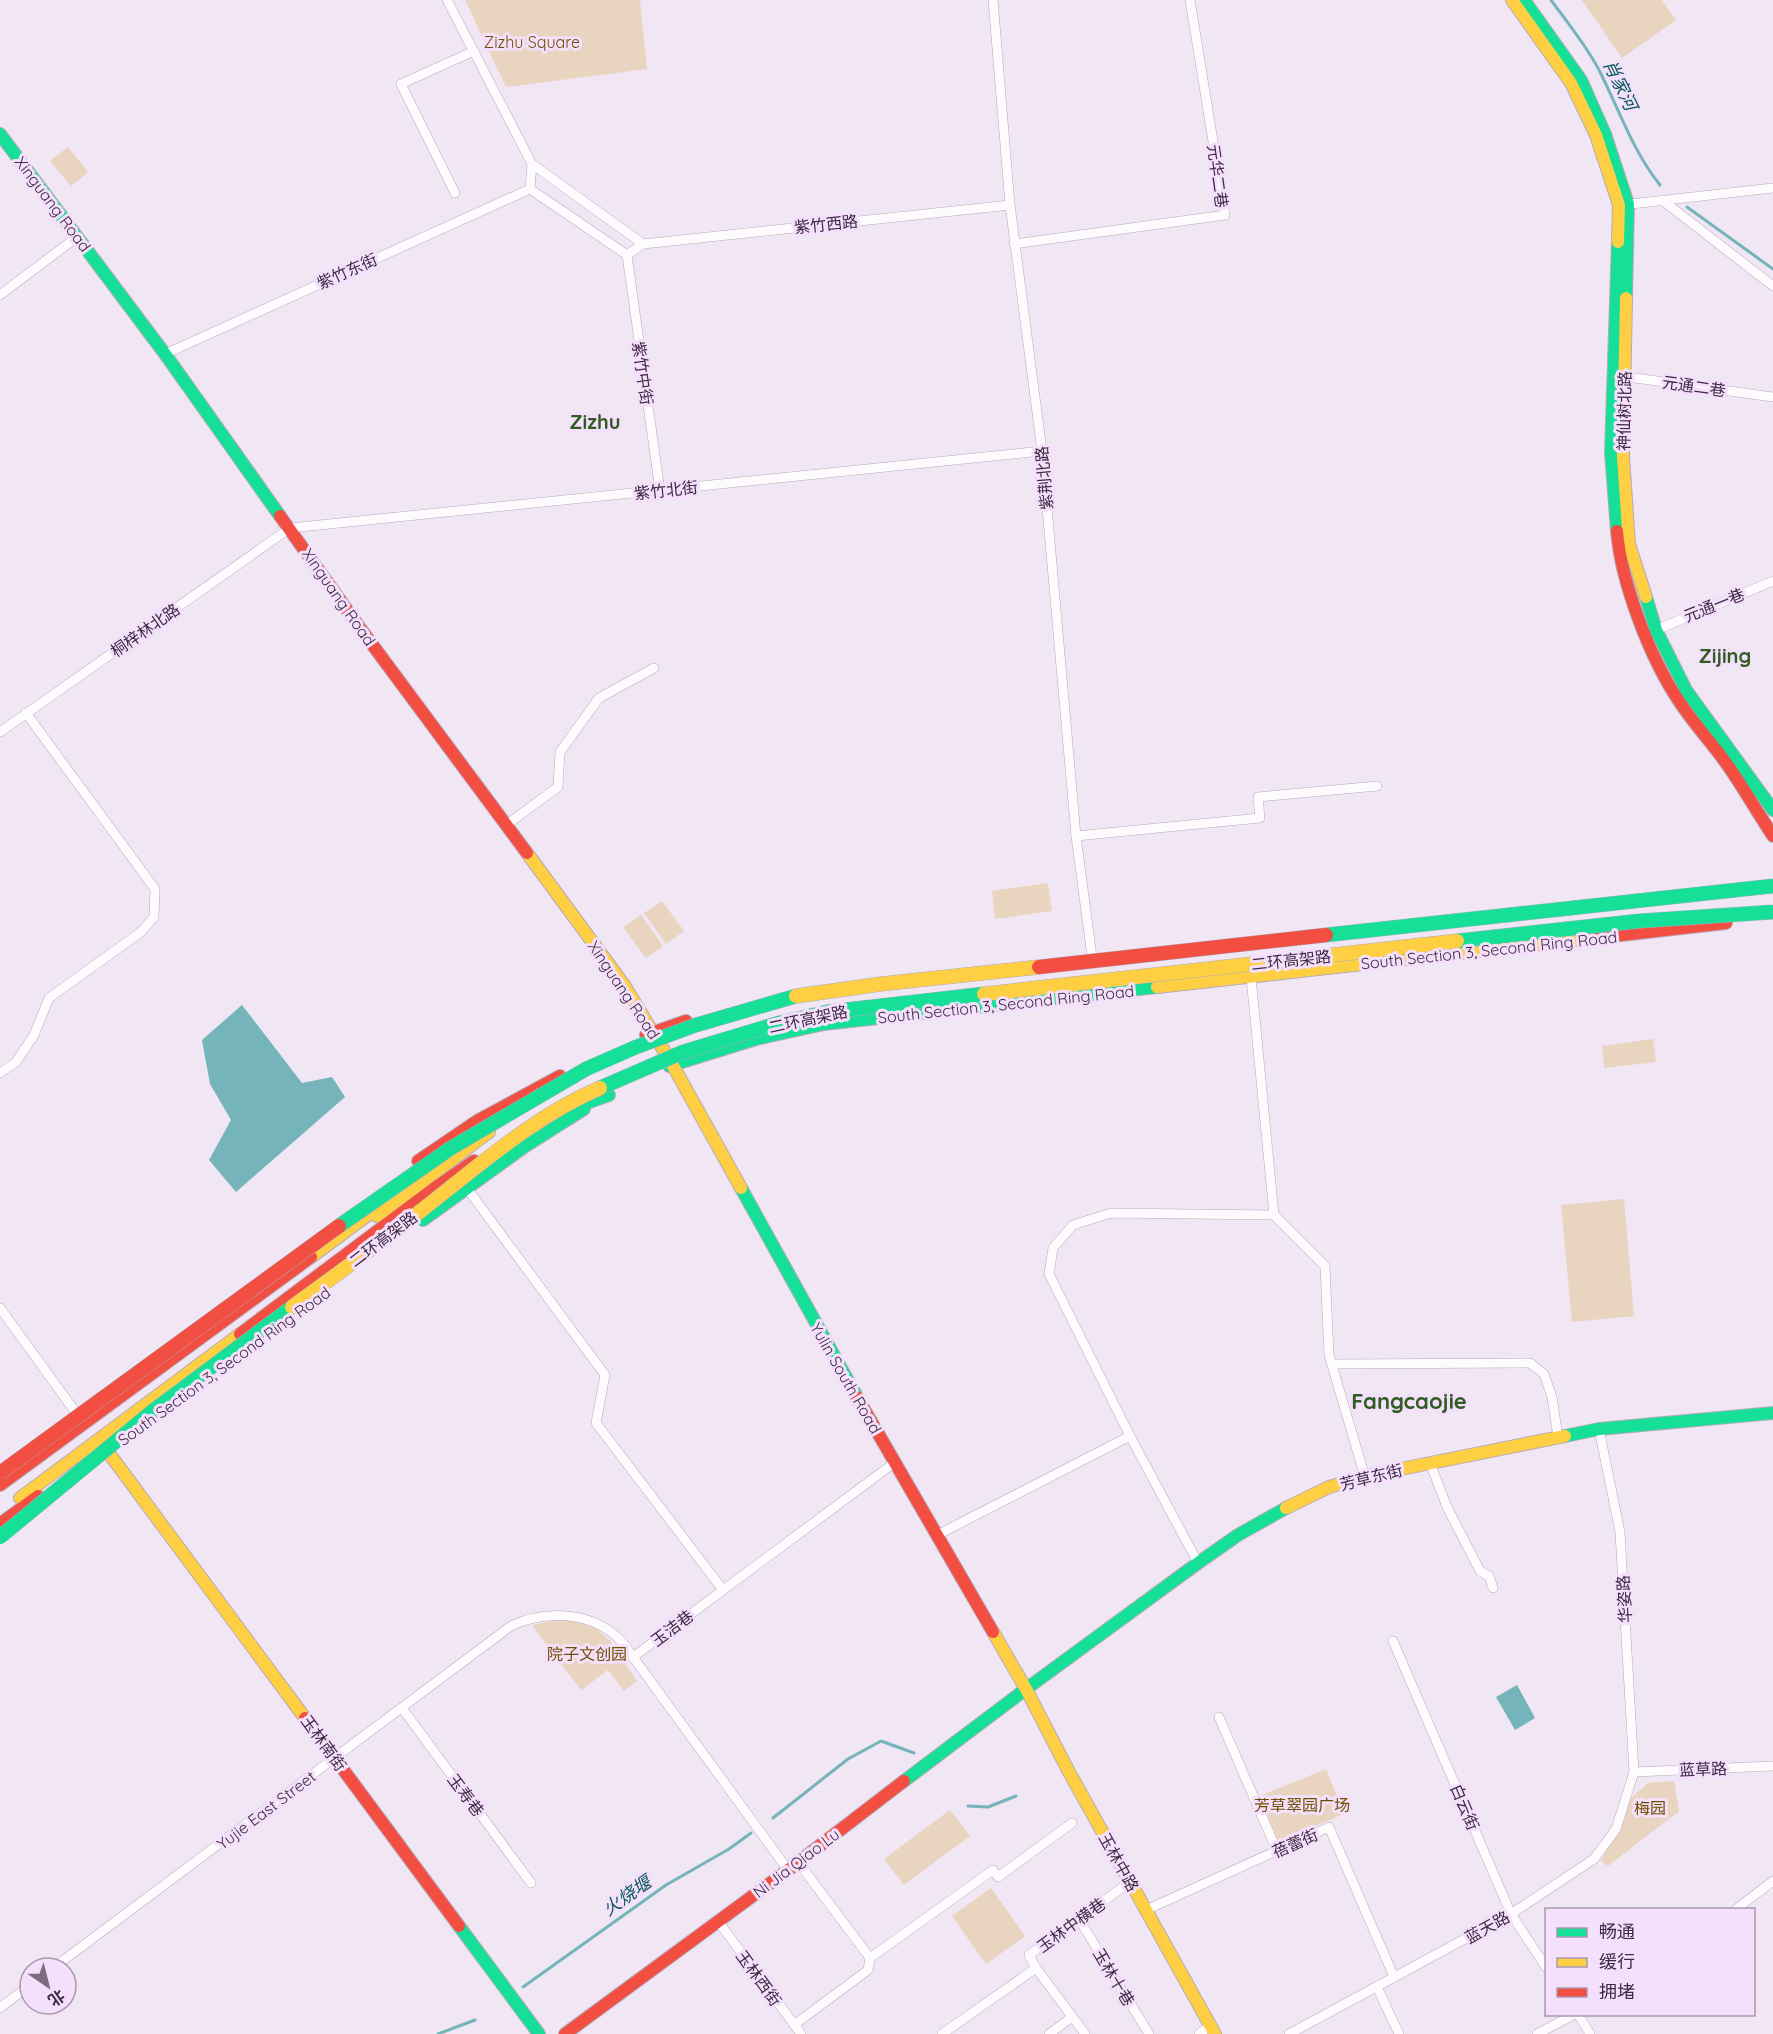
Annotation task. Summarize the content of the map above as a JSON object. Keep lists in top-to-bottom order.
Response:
{
  "streets": {
    "main road": [
      "Xinguang Road",
      "神仙树北路",
      "South Section 3, Second Ring Road",
      "二环高架路",
      "Yulin South Road",
      "芳草东街",
      "玉林南街",
      "玉林中路",
      "Ni Jia Qiao Lu"
    ],
    "street": [
      "元华二巷",
      "紫竹西路",
      "紫竹东街",
      "紫竹中街",
      "元通二巷",
      "紫荆北路",
      "紫竹北街",
      "元通一巷",
      "桐梓林北路",
      "华姿路",
      "玉洁巷",
      "蓝草路",
      "玉寿巷",
      "白云街",
      "Yujie East Street",
      "蓓蕾街",
      "玉林中横巷",
      "蓝天路",
      "玉林十巷",
      "玉林西街"
    ]
  },
  "crossings": [
    ["元华二巷", "紫荆北路"],
    ["Xinguang Road", "紫竹东街"],
    ["Xinguang Road", "紫竹北街"],
    ["Xinguang Road", "桐梓林北路"],
    ["Xinguang Road", "South Section 3, Second Ring Road"],
    ["Xinguang Road", "Yulin South Road"],
    ["紫竹西路", "紫荆北路"],
    ["紫竹中街", "紫竹北街"],
    ["元通二巷", "神仙树北路"],
    ["神仙树北路", "元通一巷"],
    ["紫荆北路", "紫竹北街"],
    ["紫荆北路", "South Section 3, Second Ring Road"],
    ["紫竹北街", "桐梓林北路"],
    ["South Section 3, Second Ring Road", "二环高架路"],
    ["South Section 3, Second Ring Road", "Yulin South Road"],
    ["South Section 3, Second Ring Road", "玉林南街"],
    ["Yulin South Road", "芳草东街"],
    ["Yulin South Road", "玉洁巷"],
    ["Yulin South Road", "玉林中路"],
    ["Yulin South Road", "Ni Jia Qiao Lu"],
    ["芳草东街", "华姿路"],
    ["芳草东街", "玉林中路"],
    ["芳草东街", "Ni Jia Qiao Lu"],
    ["华姿路", "蓝草路"],
    ["华姿路", "蓝天路"],
    ["玉洁巷", "Yujie East Street"],
    ["玉洁巷", "Ni Jia Qiao Lu"],
    ["玉林南街", "Yujie East Street"],
    ["蓝草路", "蓝天路"],
    ["玉寿巷", "Yujie East Street"],
    ["白云街", "蓝天路"],
    ["蓓蕾街", "玉林中路"],
    ["蓓蕾街", "蓝天路"],
    ["玉林中路", "Ni Jia Qiao Lu"],
    ["玉林中路", "玉林中横巷"],
    ["Ni Jia Qiao Lu", "玉林西街"],
    ["玉林中横巷", "玉林十巷"]
  ],
  "districts": ["Zizhu", "Zijing", "Fangcaojie"],
  "water": ["肖家河", "火烧堰"],
  "parks": [
    "Zizhu Square",
    "院子文创园",
    "芳草翠园广场",
    "梅园"
  ],
  "legend": ["畅通", "缓行", "拥堵"],
  "north": "bottom right"
}
